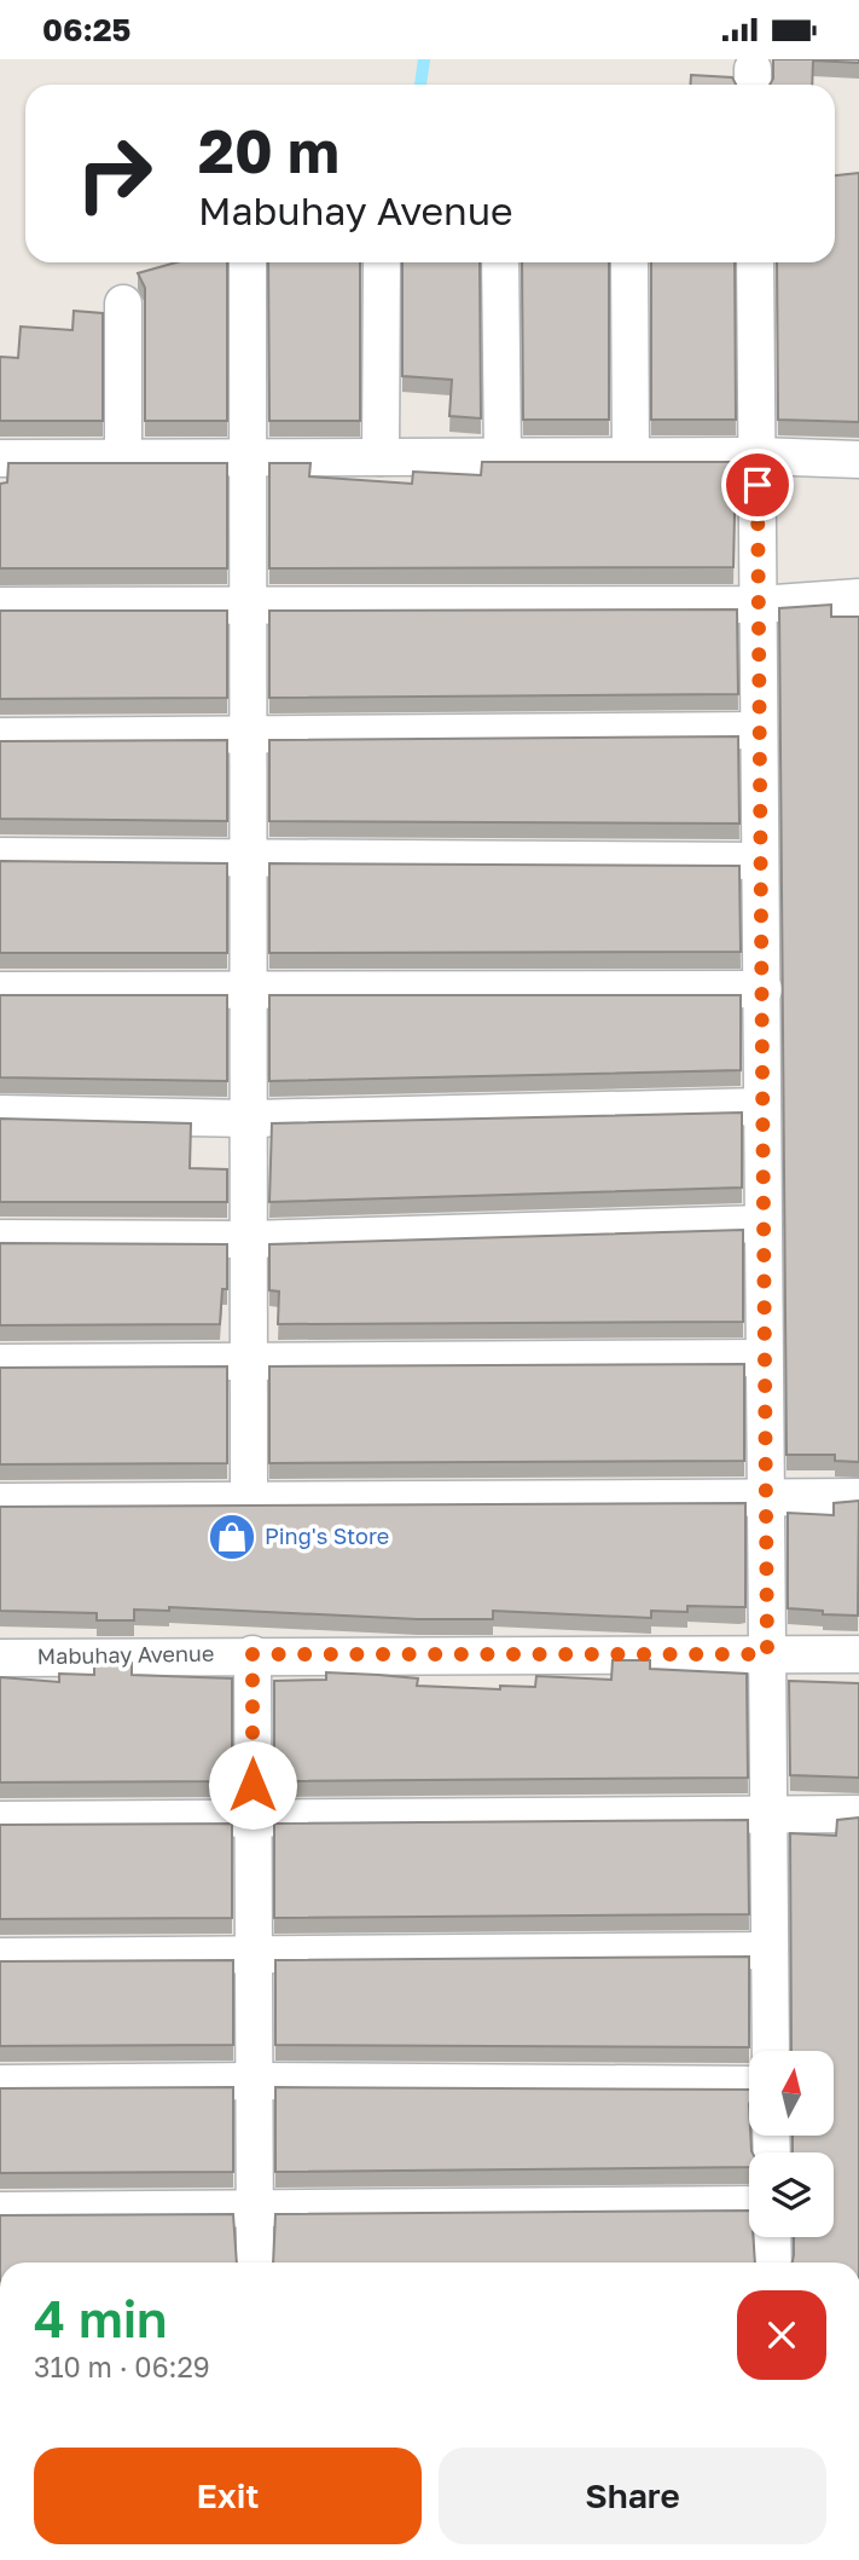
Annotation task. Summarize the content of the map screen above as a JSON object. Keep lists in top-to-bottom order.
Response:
{
  "streets": {
    "street": ["Mabuhay Avenue"]
  },
  "places": {
    "shop": ["Ping's Store"]
  },
  "north": "top",
  "page": {
    "status": "06:25",
    "turn": ["20 m", "Mabuhay Avenue"],
    "heading": ["4 min", "310 m · 06:29"],
    "buttons": ["Exit", "Share"]
  }
}
